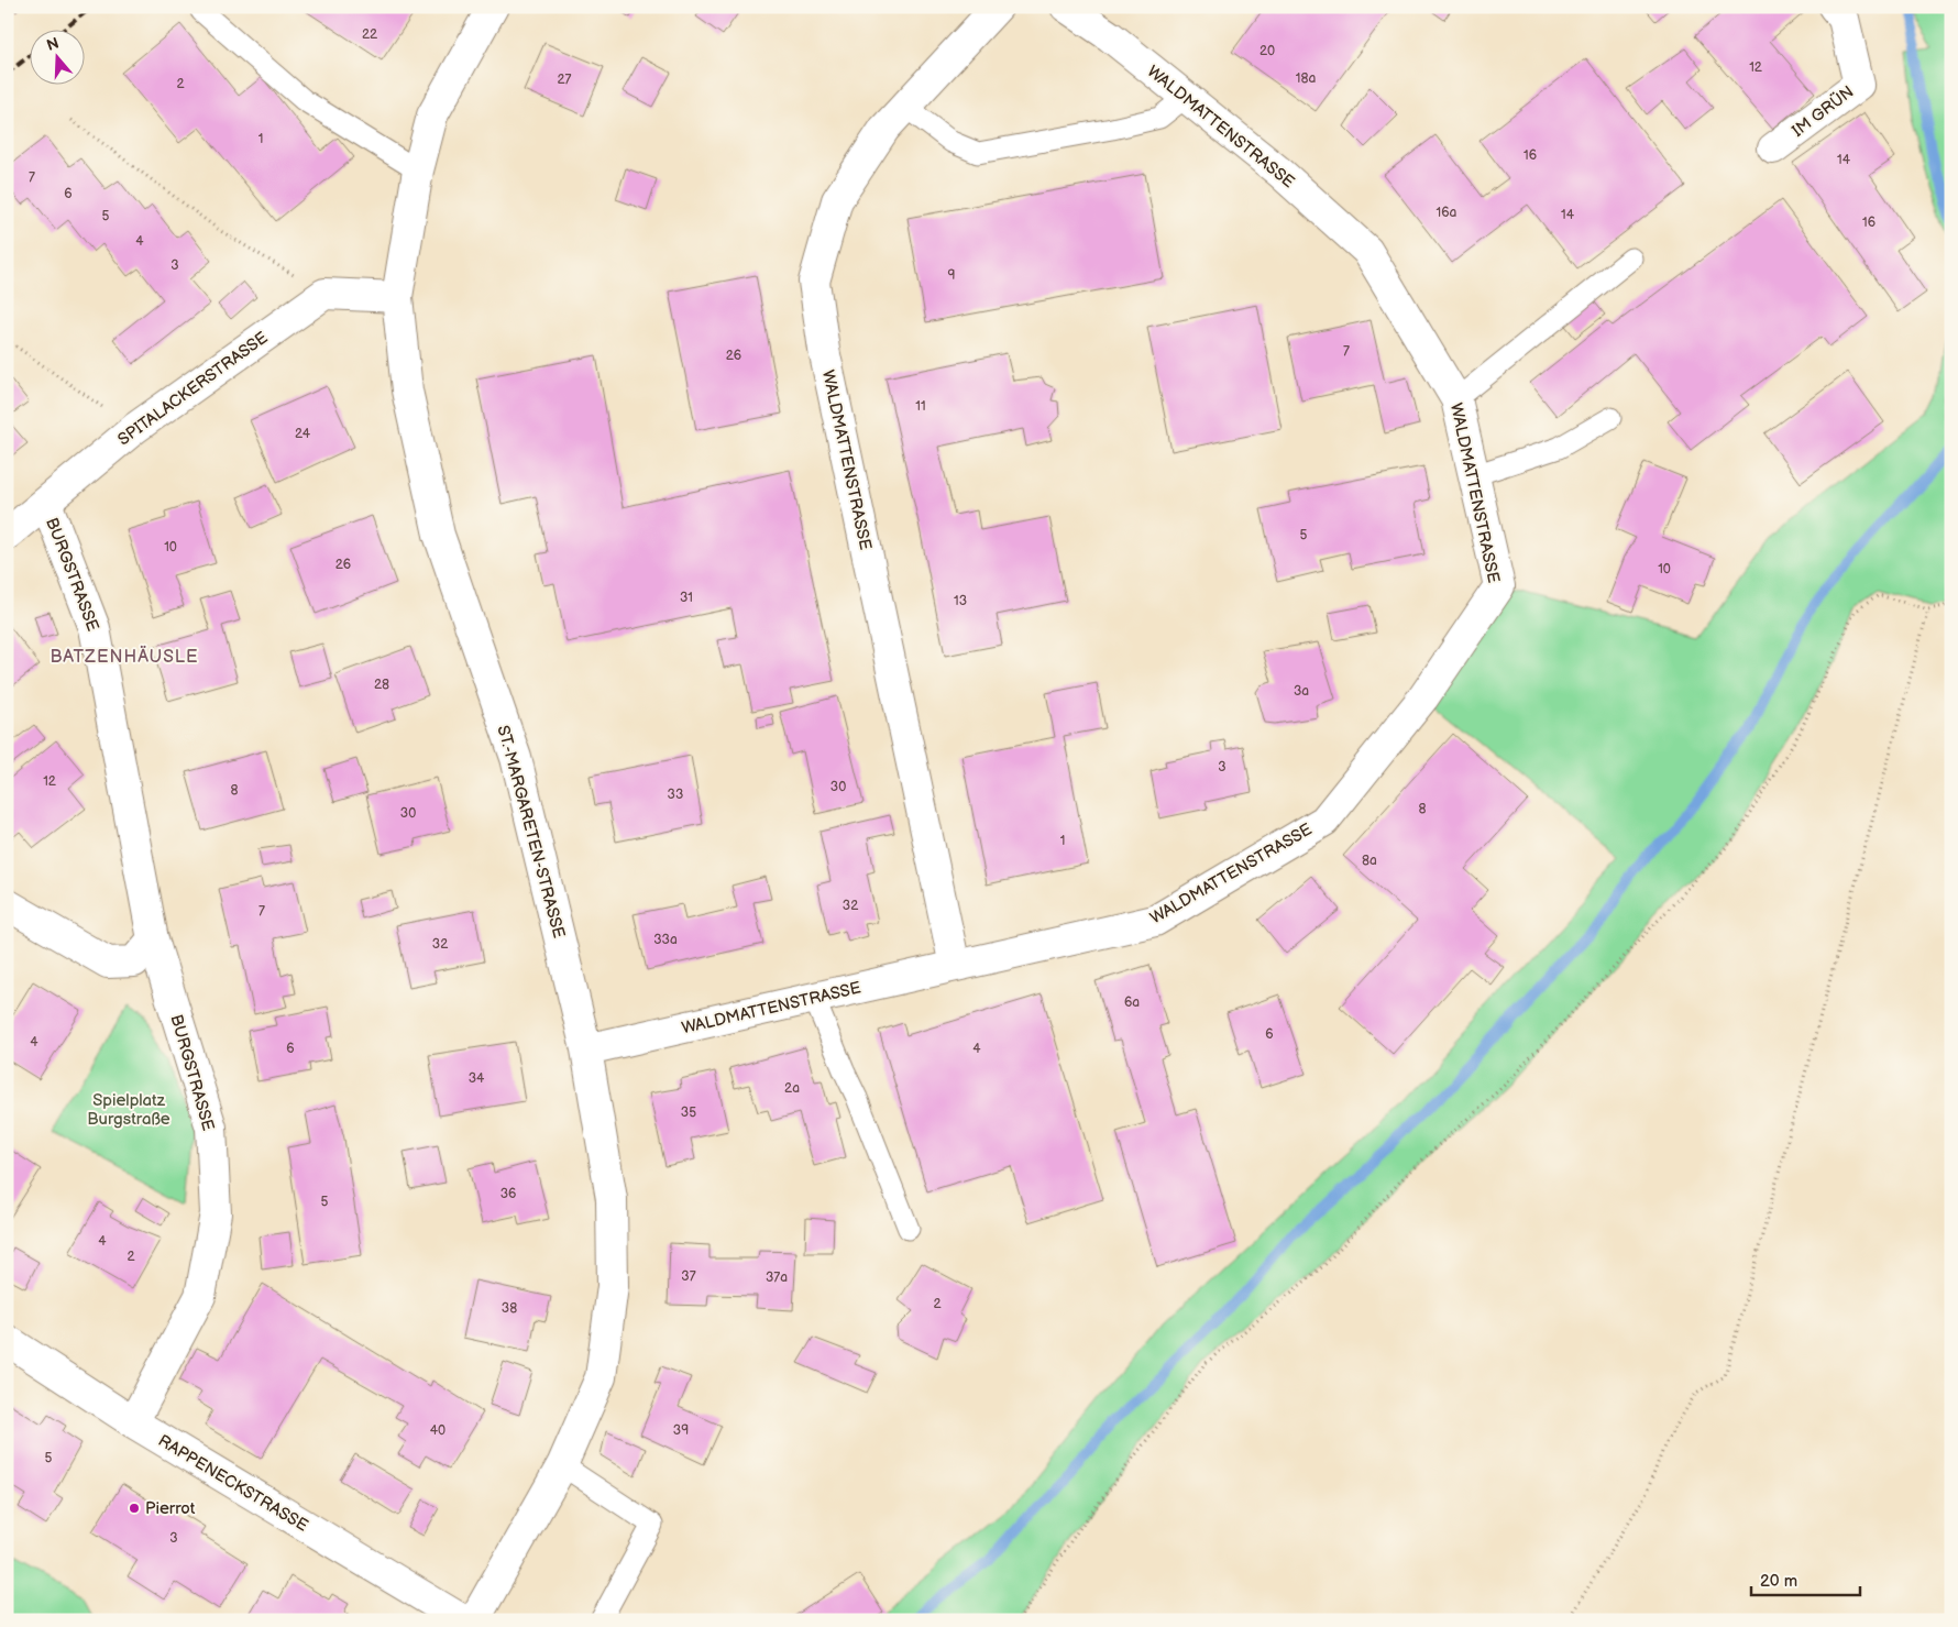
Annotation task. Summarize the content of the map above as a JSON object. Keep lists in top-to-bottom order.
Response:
{
  "streets": {
    "street": [
      "IM GRÜN",
      "WALDMATTENSTRASSE",
      "SPITALACKERSTRASSE",
      "BURGSTRASSE",
      "ST.-MARGARETEN-STRASSE",
      "RAPPENECKSTRASSE"
    ]
  },
  "crossings": [
    ["WALDMATTENSTRASSE", "ST.-MARGARETEN-STRASSE"],
    ["SPITALACKERSTRASSE", "BURGSTRASSE"],
    ["BURGSTRASSE", "RAPPENECKSTRASSE"]
  ],
  "districts": ["BATZENHÄUSLE"],
  "parks": ["Spielplatz Burgstraße"],
  "places": ["Pierrot"],
  "house_numbers": [
    "22",
    "20",
    "12",
    "18a",
    "27",
    "2",
    "1",
    "16",
    "14",
    "7",
    "6",
    "16a",
    "14",
    "5",
    "16",
    "4",
    "3",
    "9",
    "7",
    "26",
    "11",
    "24",
    "5",
    "10",
    "26",
    "10",
    "31",
    "13",
    "28",
    "3a",
    "3",
    "12",
    "30",
    "8",
    "33",
    "8",
    "30",
    "1",
    "8a",
    "32",
    "7",
    "33a",
    "32",
    "6a",
    "6",
    "4",
    "6",
    "4",
    "34",
    "2a",
    "35",
    "36",
    "5",
    "4",
    "2",
    "37",
    "37a",
    "2",
    "38",
    "40",
    "39",
    "5",
    "3"
  ],
  "scale_bar": "20 m",
  "north": "top"
}
